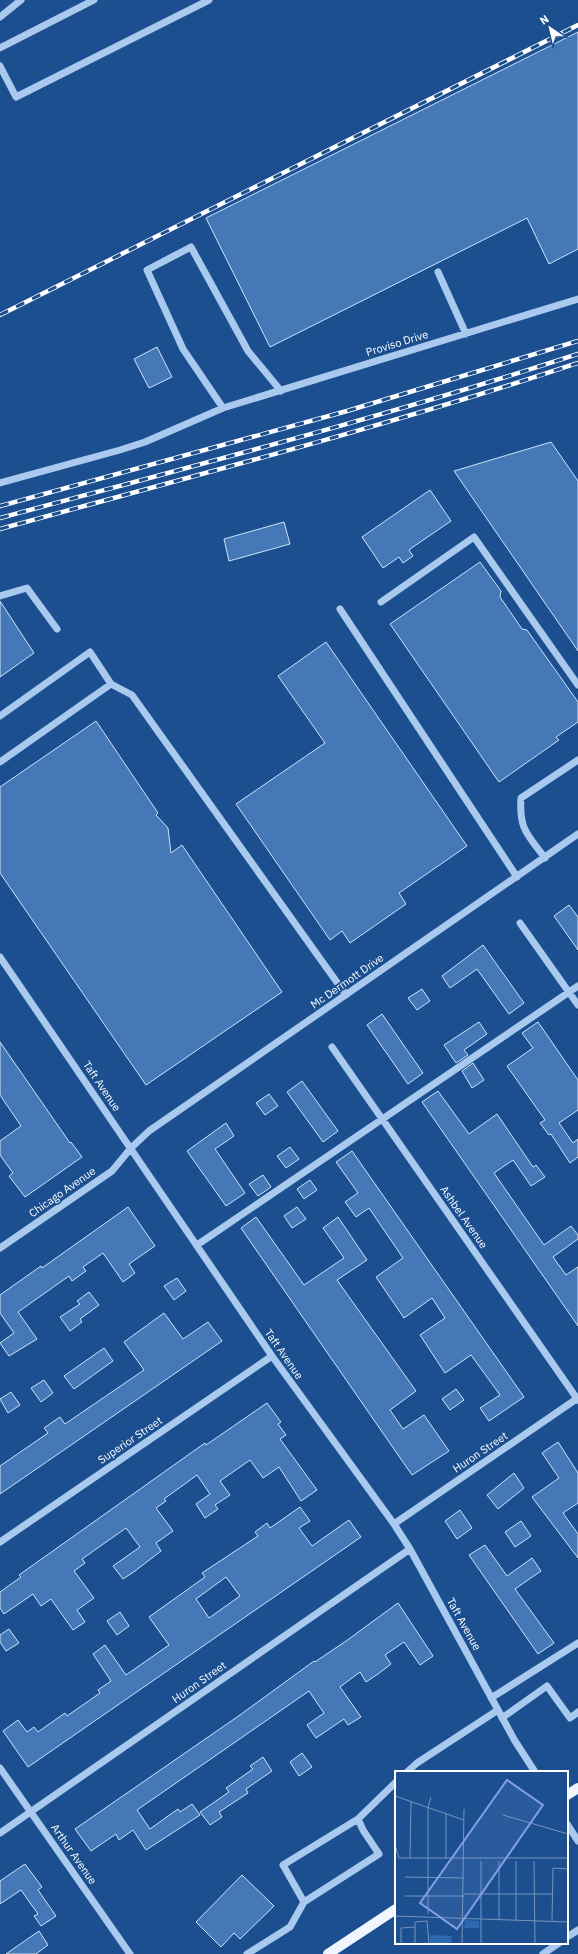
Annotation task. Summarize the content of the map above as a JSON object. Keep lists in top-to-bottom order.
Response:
{
  "streets": {
    "street": [
      "Proviso Drive",
      "Mc Dermott Drive",
      "Taft Avenue",
      "Chicago Avenue",
      "Ashbel Avenue",
      "Superior Street",
      "Huron Street",
      "Arthur Avenue"
    ]
  },
  "crossings": [
    ["Mc Dermott Drive", "Taft Avenue"],
    ["Mc Dermott Drive", "Chicago Avenue"],
    ["Taft Avenue", "Chicago Avenue"],
    ["Taft Avenue", "Superior Street"],
    ["Taft Avenue", "Huron Street"],
    ["Ashbel Avenue", "Huron Street"],
    ["Huron Street", "Arthur Avenue"]
  ],
  "north": "top left"
}
